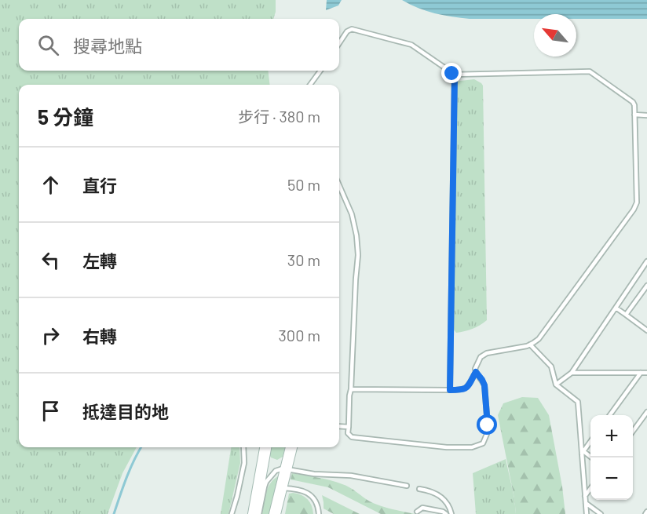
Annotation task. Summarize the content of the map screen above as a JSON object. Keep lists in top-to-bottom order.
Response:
{
  "north": "top left",
  "page": {
    "search": "搜尋地點",
    "heading": ["5 分鐘", "步行 · 380 m"],
    "list": [
      ["直行", "50 m"],
      ["左轉", "30 m"],
      ["右轉", "300 m"],
      "抵達目的地"
    ],
    "map_buttons": ["+", "−"]
  }
}
